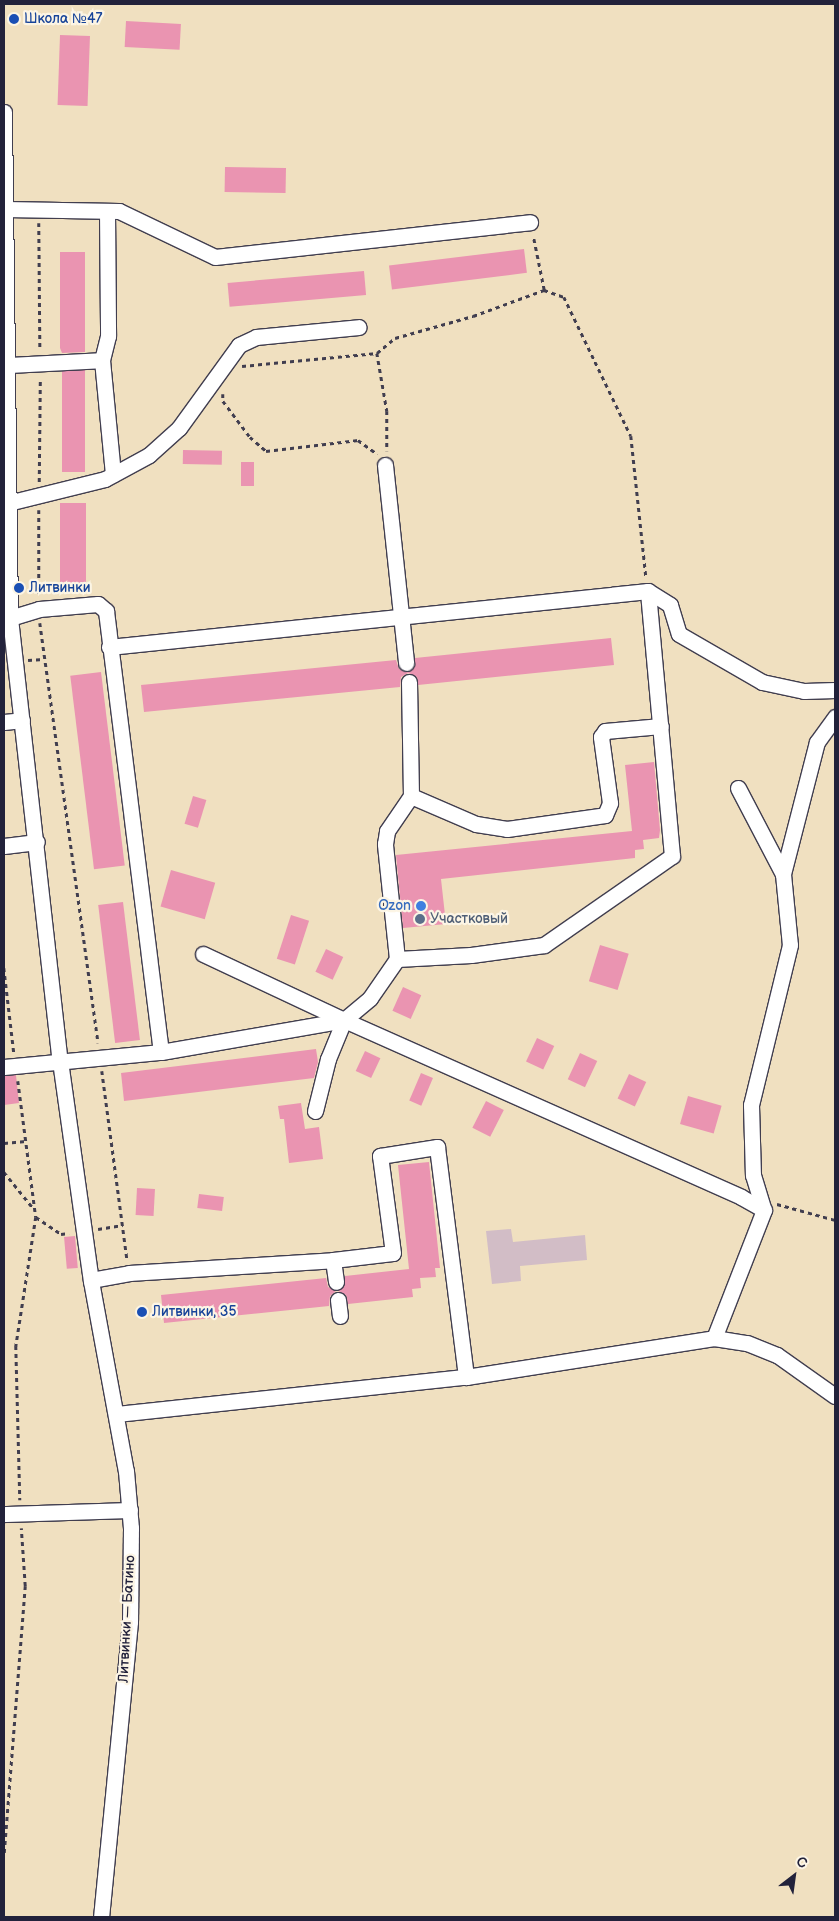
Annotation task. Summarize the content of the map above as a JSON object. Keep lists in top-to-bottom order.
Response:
{
  "streets": {
    "street": ["Литвинки — Батино"]
  },
  "places": [
    "Школа №47",
    "Литвинки",
    "Ozon",
    "Участковый",
    "Литвинки, 35"
  ],
  "north": "top right"
}
